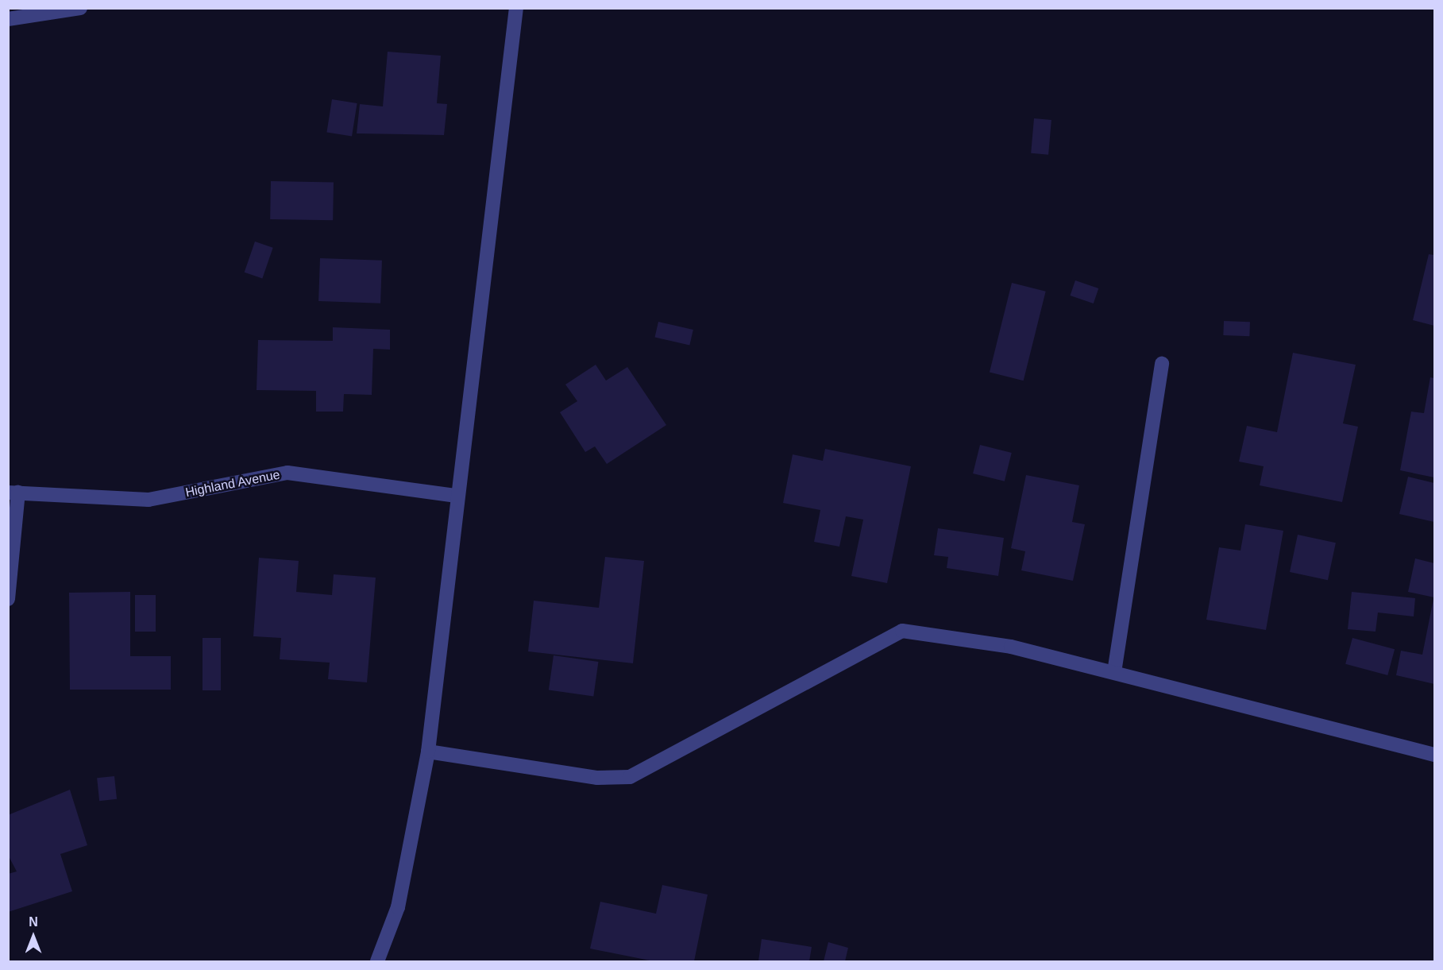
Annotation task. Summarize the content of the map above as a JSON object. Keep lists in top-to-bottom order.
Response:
{
  "streets": {
    "street": ["Highland Avenue"]
  },
  "north": "top"
}
